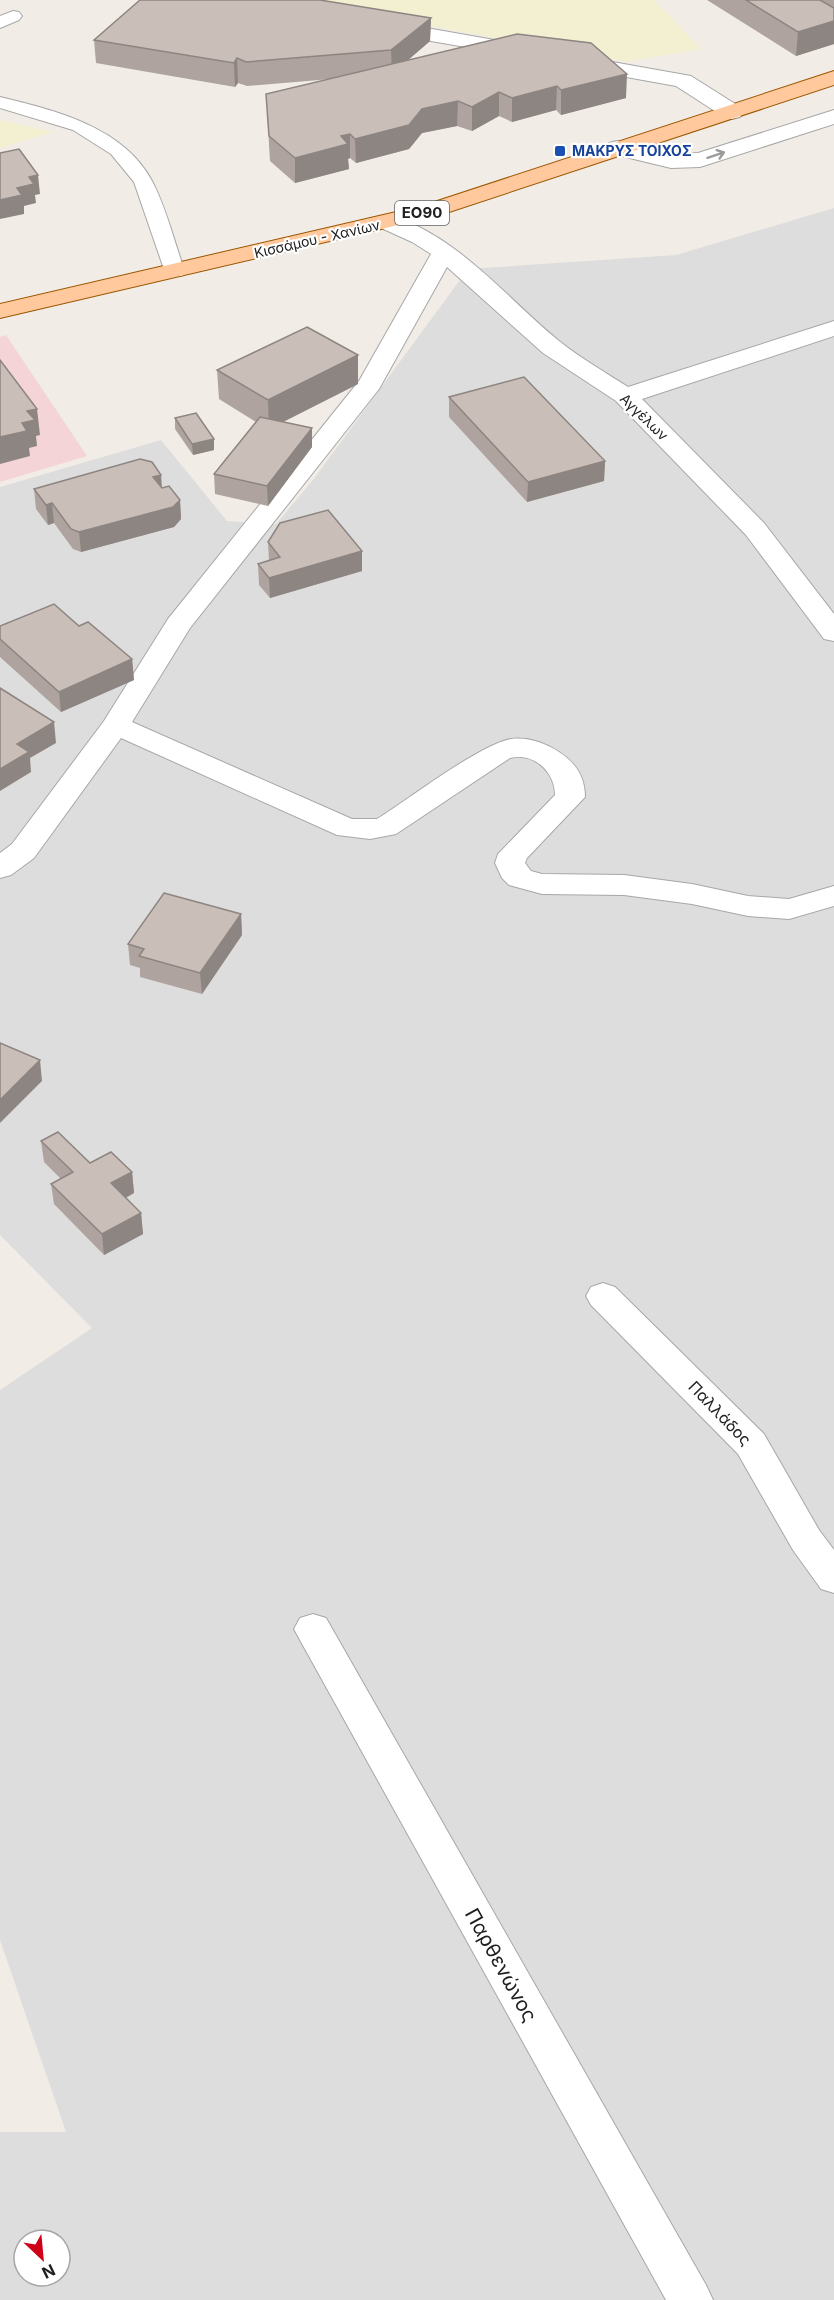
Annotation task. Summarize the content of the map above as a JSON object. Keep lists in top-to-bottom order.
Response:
{
  "streets": {
    "main road": ["ΕΟ90", "Κισσάμου - Χανίων"],
    "street": ["Αγγέλων", "Παλλάδος", "Παρθενώνος"]
  },
  "crossings": [
    ["Κισσάμου - Χανίων", "Αγγέλων"]
  ],
  "places": {
    "transit": ["ΜΑΚΡΥΣ ΤΟΙΧΟΣ"]
  },
  "north": "bottom right"
}
